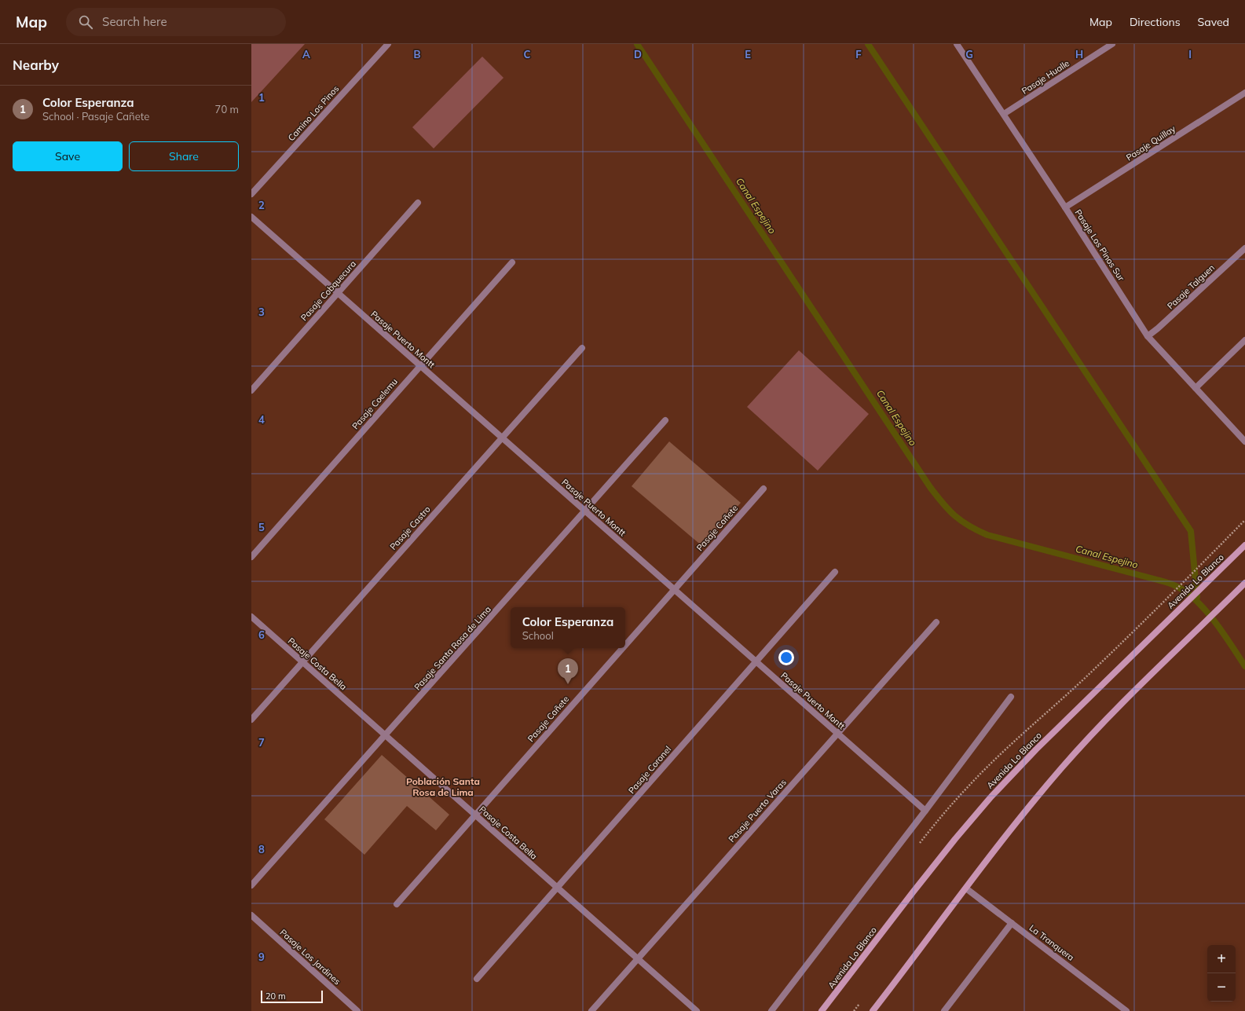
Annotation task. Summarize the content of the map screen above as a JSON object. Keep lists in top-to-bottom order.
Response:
{
  "streets": {
    "main road": ["Avenida Lo Blanco"],
    "street": [
      "Pasaje Hualle",
      "Camino Los Pinos",
      "Pasaje Quillay",
      "Pasaje Los Pinos Sur",
      "Pasaje Talguen",
      "Pasaje Cobquecura",
      "Pasaje Puerto Montt",
      "Pasaje Coelemu",
      "Pasaje Castro",
      "Pasaje Cañete",
      "Pasaje Santa Rosa de Lima",
      "Pasaje Costa Bella",
      "Pasaje Coronel",
      "Pasaje Puerto Varas",
      "La Tranquera",
      "Pasaje Los Jardines"
    ]
  },
  "crossings": [
    ["Pasaje Hualle", "Pasaje Los Pinos Sur"],
    ["Pasaje Quillay", "Pasaje Los Pinos Sur"],
    ["Pasaje Los Pinos Sur", "Pasaje Talguen"],
    ["Pasaje Cobquecura", "Pasaje Puerto Montt"],
    ["Pasaje Puerto Montt", "Pasaje Coelemu"],
    ["Pasaje Puerto Montt", "Pasaje Castro"],
    ["Pasaje Puerto Montt", "Pasaje Cañete"],
    ["Pasaje Puerto Montt", "Pasaje Santa Rosa de Lima"],
    ["Pasaje Puerto Montt", "Pasaje Coronel"],
    ["Pasaje Puerto Montt", "Pasaje Puerto Varas"],
    ["Pasaje Castro", "Pasaje Costa Bella"],
    ["Pasaje Cañete", "Pasaje Costa Bella"],
    ["Pasaje Santa Rosa de Lima", "Pasaje Costa Bella"],
    ["Pasaje Costa Bella", "Pasaje Coronel"],
    ["Pasaje Costa Bella", "Pasaje Puerto Varas"]
  ],
  "districts": ["Población Santa Rosa de Lima"],
  "water": ["Canal Espejino"],
  "scale_bar": "20 m",
  "page": {
    "header": "Map",
    "search": "Search here",
    "nav": ["Map", "Directions", "Saved"],
    "heading": "Nearby",
    "list": [
      {
        "mark": "1",
        "name": "Color Esperanza",
        "note": "School · Pasaje Cañete",
        "value": "70 m"
      }
    ],
    "buttons": ["Save", "Share"],
    "popup": ["Color Esperanza", "School"],
    "pins": "1",
    "map_buttons": ["+", "−"],
    "scale": "20 m"
  },
  "grid": {
    "columns": [
      "A",
      "B",
      "C",
      "D",
      "E",
      "F",
      "G",
      "H",
      "I"
    ],
    "rows": [
      "1",
      "2",
      "3",
      "4",
      "5",
      "6",
      "7",
      "8",
      "9"
    ]
  }
}
